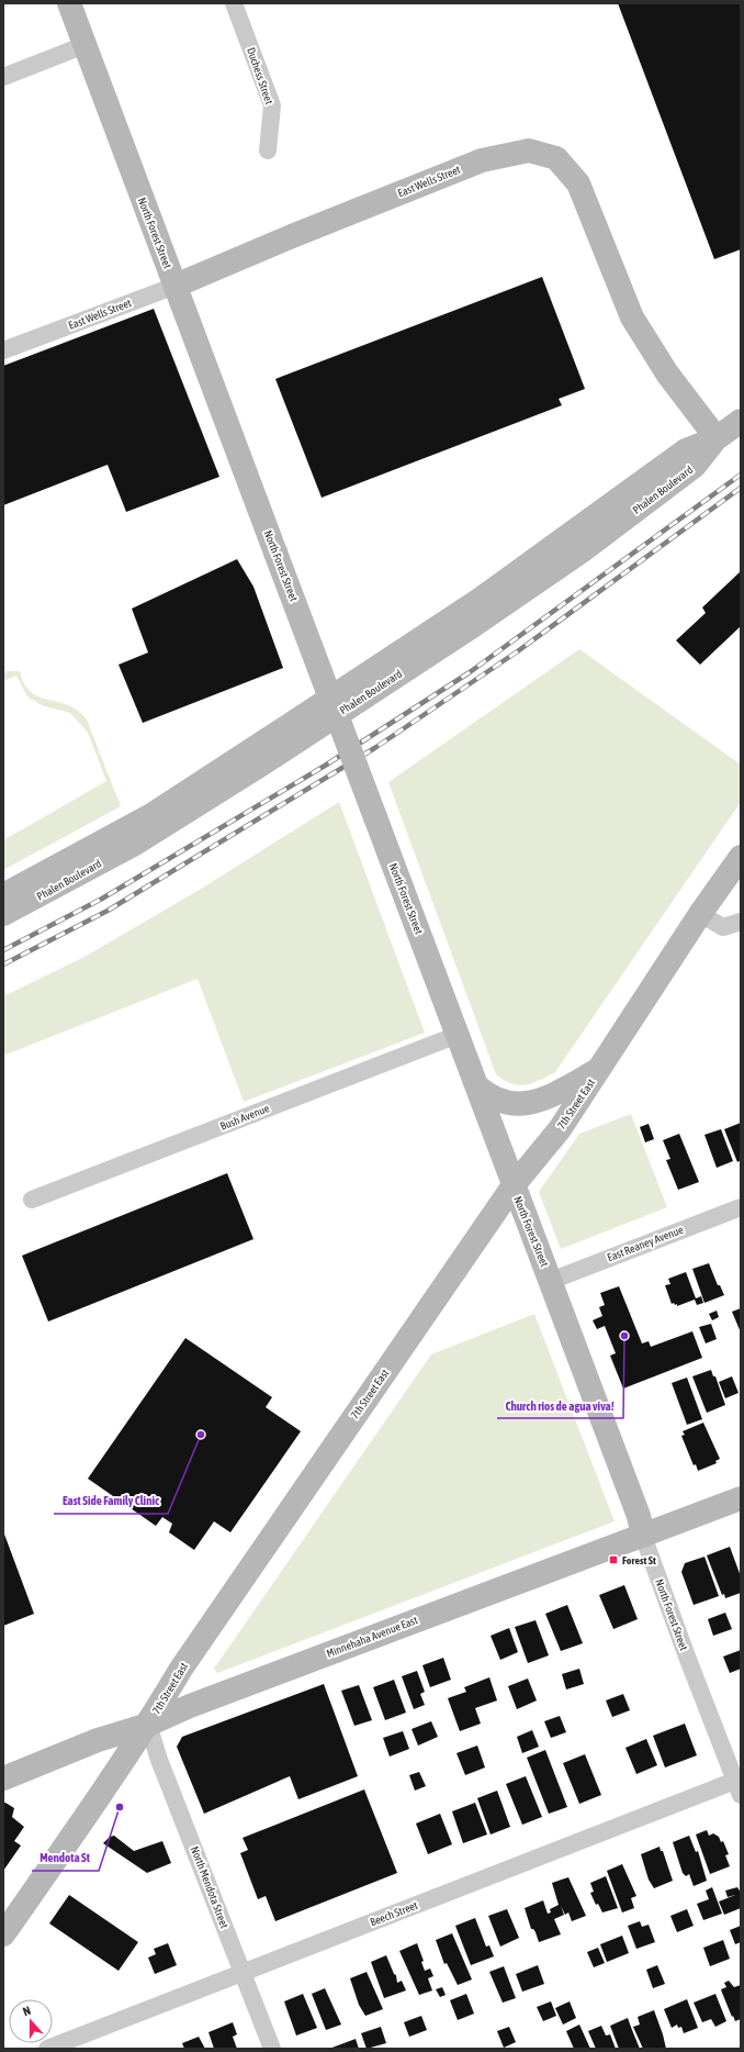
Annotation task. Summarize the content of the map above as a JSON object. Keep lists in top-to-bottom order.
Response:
{
  "streets": {
    "street": [
      "Duchess Street",
      "East Wells Street",
      "North Forest Street",
      "Phalen Boulevard",
      "7th Street East",
      "Bush Avenue",
      "East Reaney Avenue",
      "Minnehaha Avenue East",
      "North Mendota Street",
      "Beech Street"
    ]
  },
  "crossings": [
    ["East Wells Street", "North Forest Street"],
    ["East Wells Street", "Phalen Boulevard"],
    ["North Forest Street", "7th Street East"],
    ["North Forest Street", "Bush Avenue"],
    ["North Forest Street", "East Reaney Avenue"],
    ["North Forest Street", "Minnehaha Avenue East"],
    ["North Forest Street", "Beech Street"],
    ["7th Street East", "Minnehaha Avenue East"],
    ["7th Street East", "North Mendota Street"],
    ["Minnehaha Avenue East", "North Mendota Street"],
    ["North Mendota Street", "Beech Street"]
  ],
  "places": {
    "other": ["Church rios de agua viva!", "East Side Family Clinic", "Mendota St"],
    "transit": ["Forest St"]
  },
  "north": "top"
}
